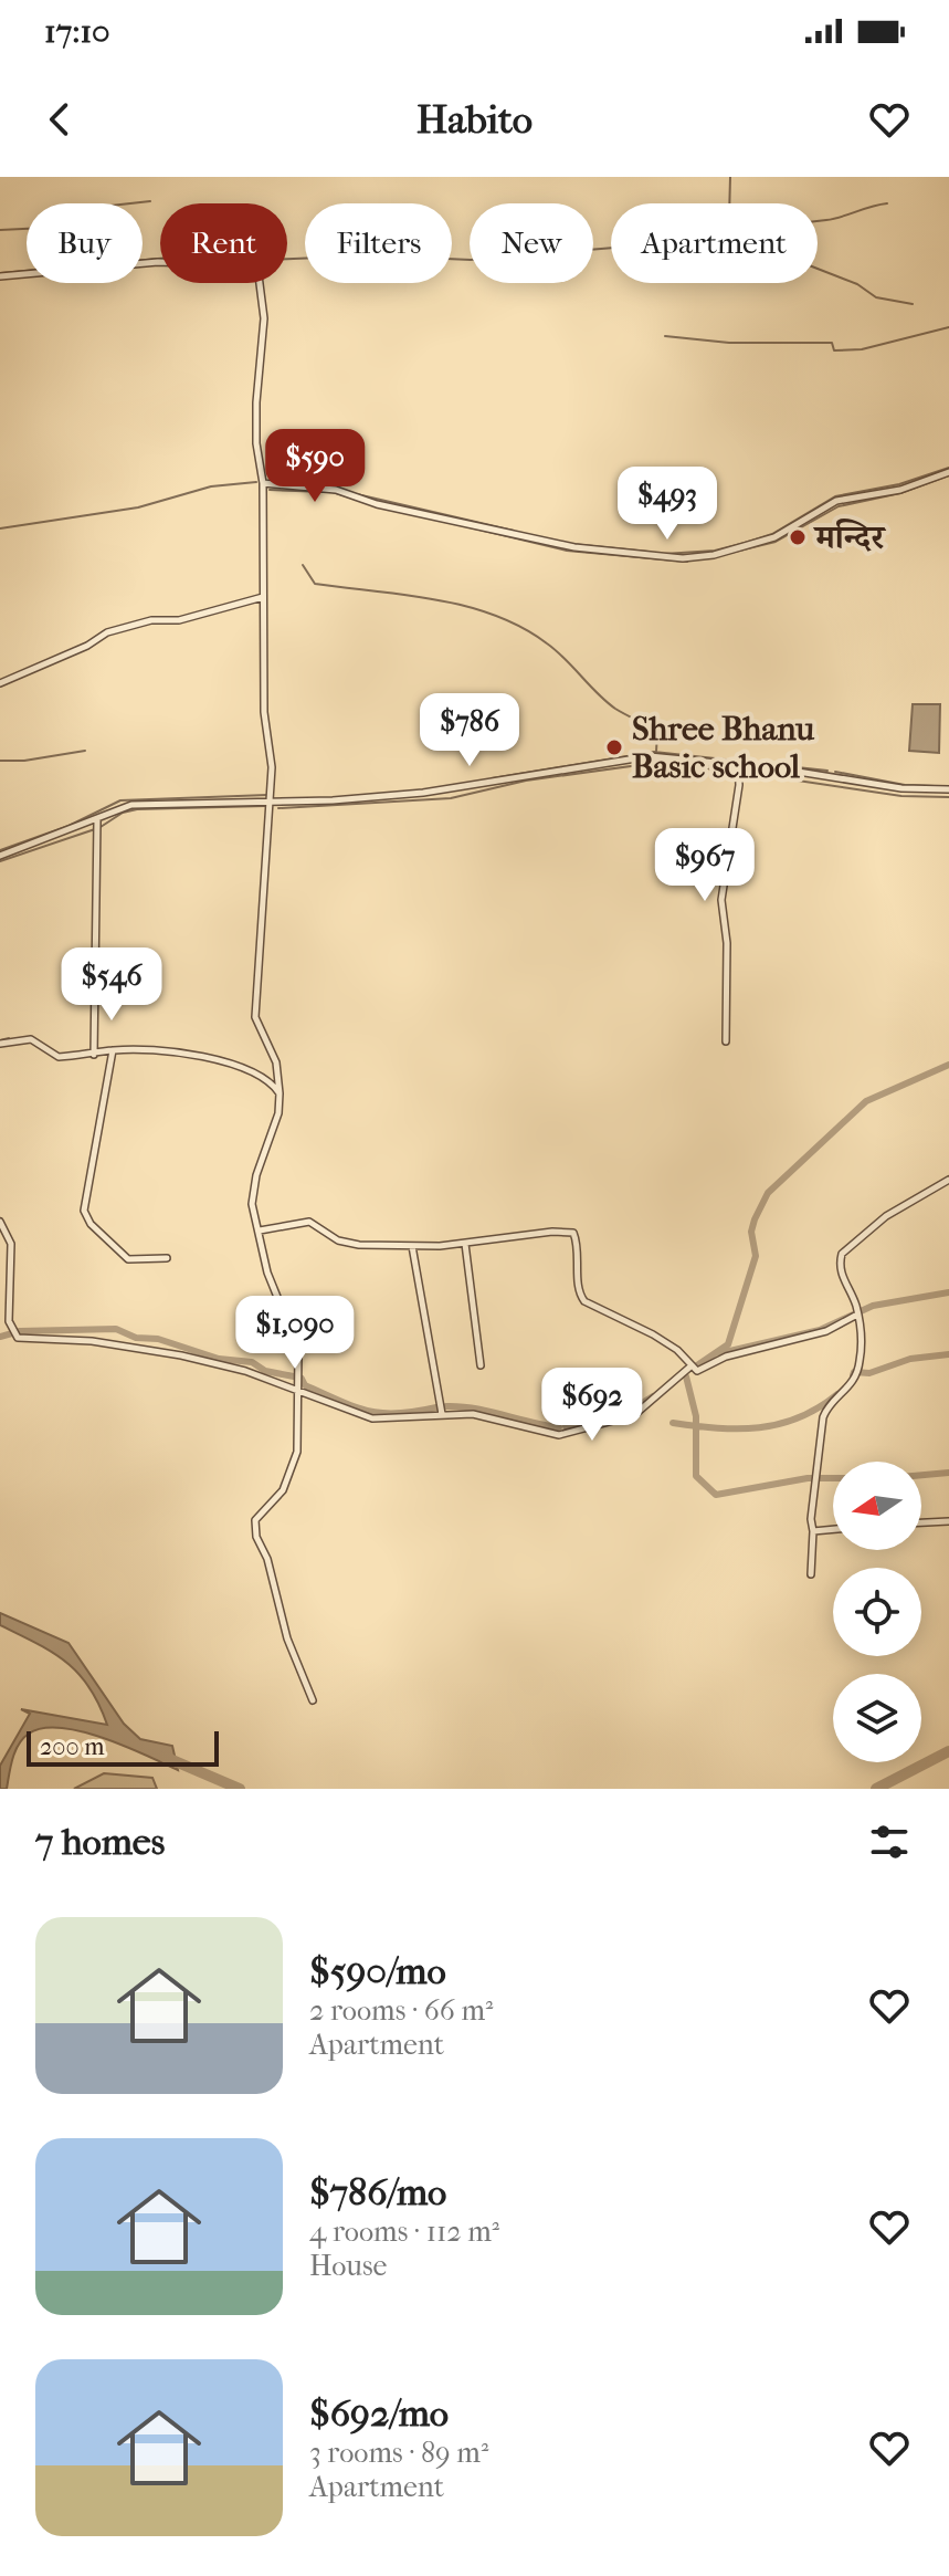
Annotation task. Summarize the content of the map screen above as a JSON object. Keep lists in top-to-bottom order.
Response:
{
  "places": ["मन्दिर", "Shree Bhanu Basic school"],
  "scale_bar": "200 m",
  "north": "left",
  "page": {
    "status": "17:10",
    "header": "Habito",
    "chip": [
      "Buy",
      "Rent",
      "Filters",
      "New",
      "Apartment"
    ],
    "price": [
      "$590",
      "$493",
      "$786",
      "$967",
      "$546",
      "$1,090",
      "$692"
    ],
    "scale": "200 m",
    "heading": "7 homes",
    "list": [
      {
        "name": "$590/mo",
        "note": "2 rooms · 66 m² · Apartment"
      },
      {
        "name": "$786/mo",
        "note": "4 rooms · 112 m² · House"
      },
      {
        "name": "$692/mo",
        "note": "3 rooms · 89 m² · Apartment"
      }
    ]
  }
}
